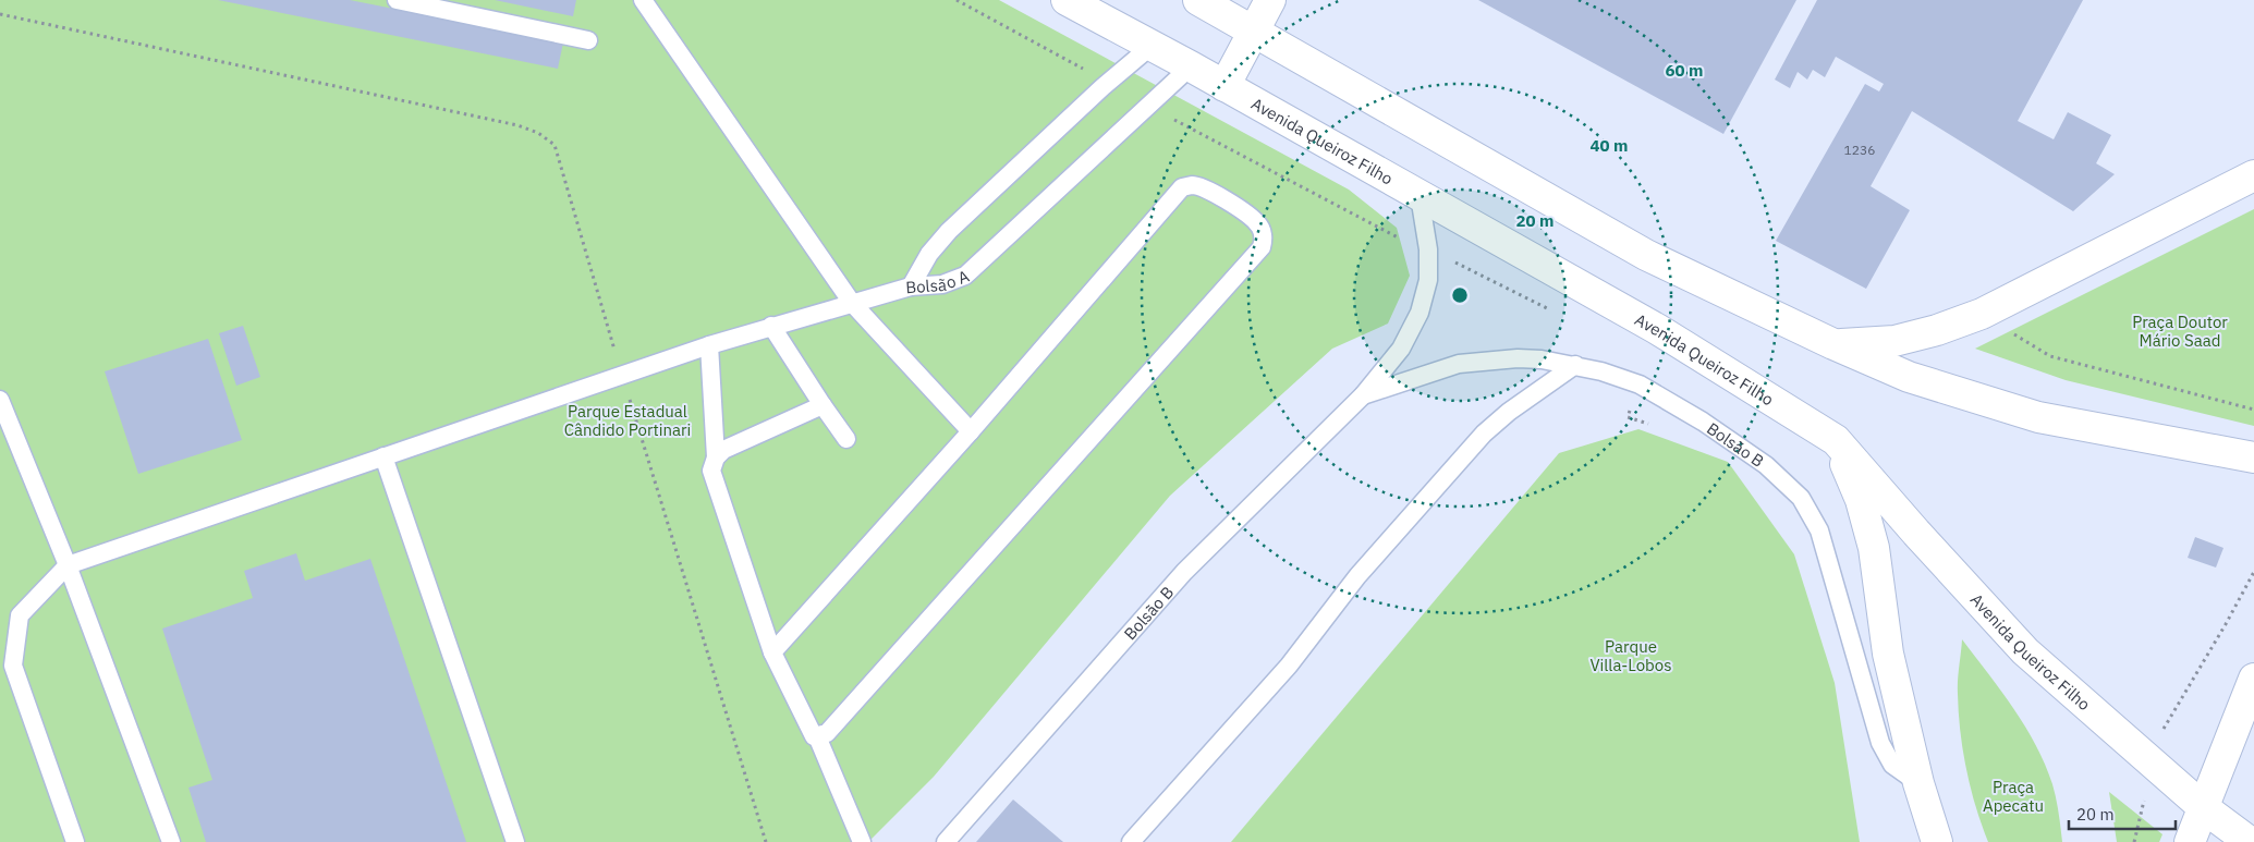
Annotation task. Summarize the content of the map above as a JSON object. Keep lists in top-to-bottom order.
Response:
{
  "streets": {
    "main road": ["Avenida Queiroz Filho"],
    "lane": ["Bolsão A", "Bolsão B"]
  },
  "crossings": [
    ["Avenida Queiroz Filho", "Bolsão A"],
    ["Avenida Queiroz Filho", "Bolsão B"]
  ],
  "parks": [
    "Praça Doutor Mário Saad",
    "Parque Estadual Cândido Portinari",
    "Parque Villa-Lobos",
    "Praça Apecatu"
  ],
  "house_numbers": ["1236"],
  "scale_bar": "20 m",
  "rings": ["60 m", "40 m", "20 m"]
}
